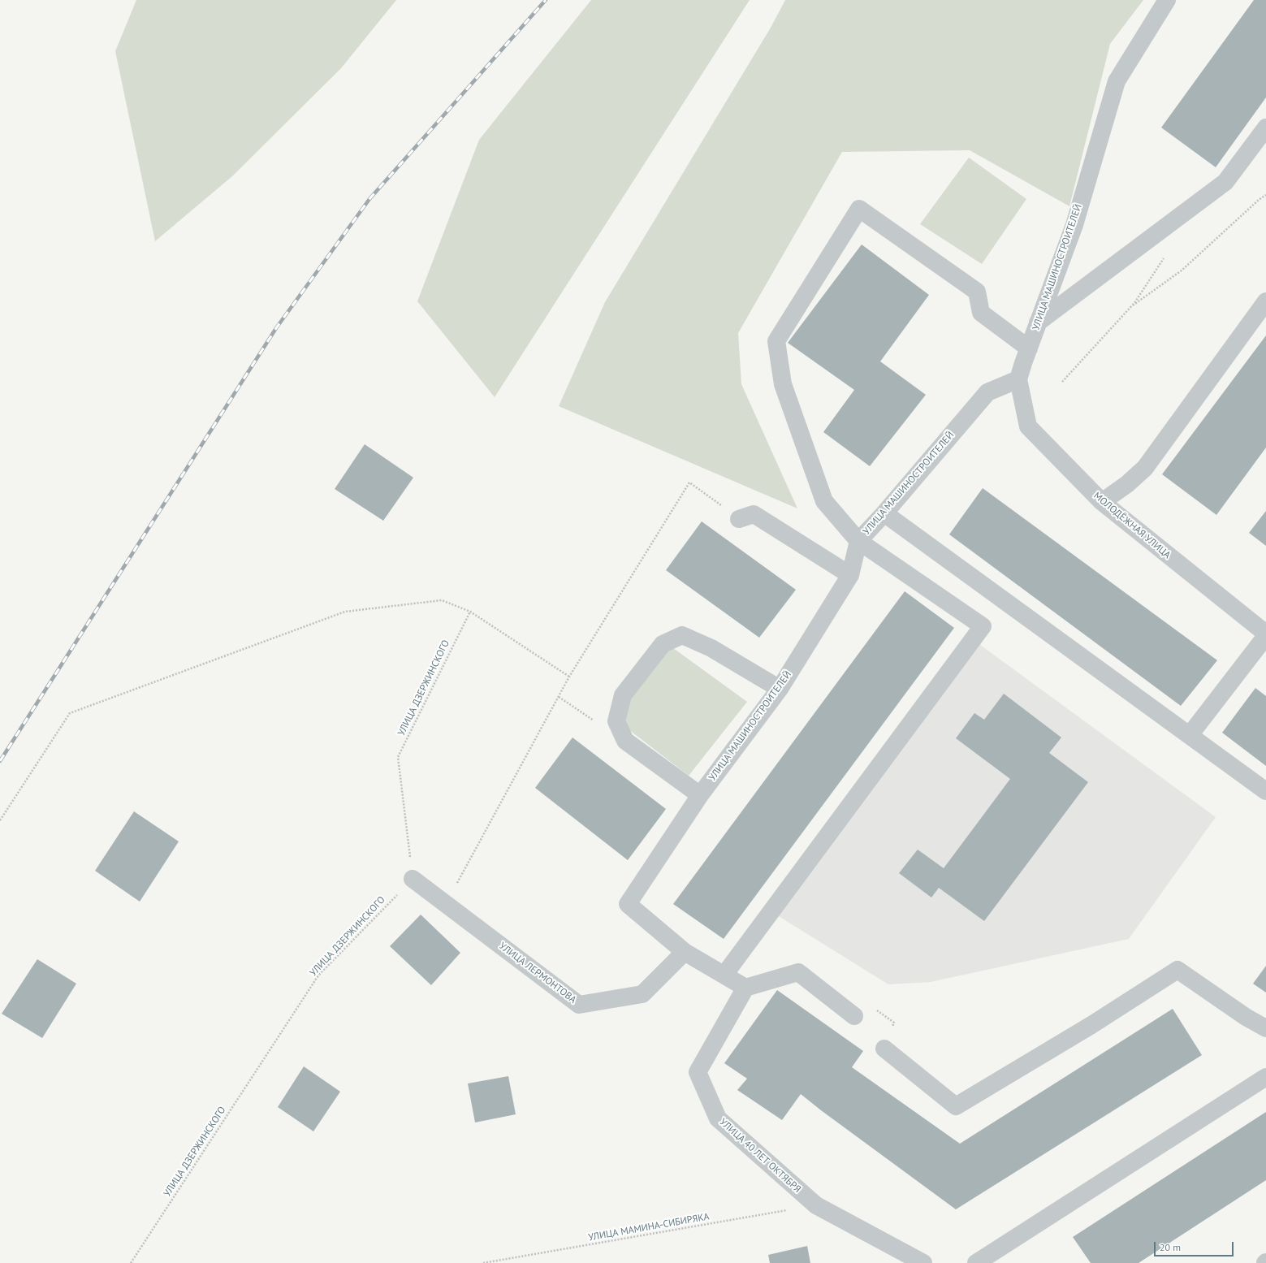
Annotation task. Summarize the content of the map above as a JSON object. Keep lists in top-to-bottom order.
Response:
{
  "streets": {
    "street": [
      "УЛИЦА МАШИНОСТРОИТЕЛЕЙ",
      "МОЛОДЁЖНАЯ УЛИЦА",
      "УЛИЦА ЛЕРМОНТОВА",
      "УЛИЦА 40 ЛЕТ ОКТЯБРЯ"
    ],
    "path": ["УЛИЦА ДЗЕРЖИНСКОГО", "УЛИЦА МАМИНА-СИБИРЯКА"]
  },
  "crossings": [
    ["УЛИЦА МАШИНОСТРОИТЕЛЕЙ", "МОЛОДЁЖНАЯ УЛИЦА"],
    ["УЛИЦА МАШИНОСТРОИТЕЛЕЙ", "УЛИЦА ЛЕРМОНТОВА"],
    ["УЛИЦА ДЗЕРЖИНСКОГО", "УЛИЦА ЛЕРМОНТОВА"],
    ["УЛИЦА 40 ЛЕТ ОКТЯБРЯ", "УЛИЦА МАМИНА-СИБИРЯКА"]
  ],
  "scale_bar": "20 m"
}
